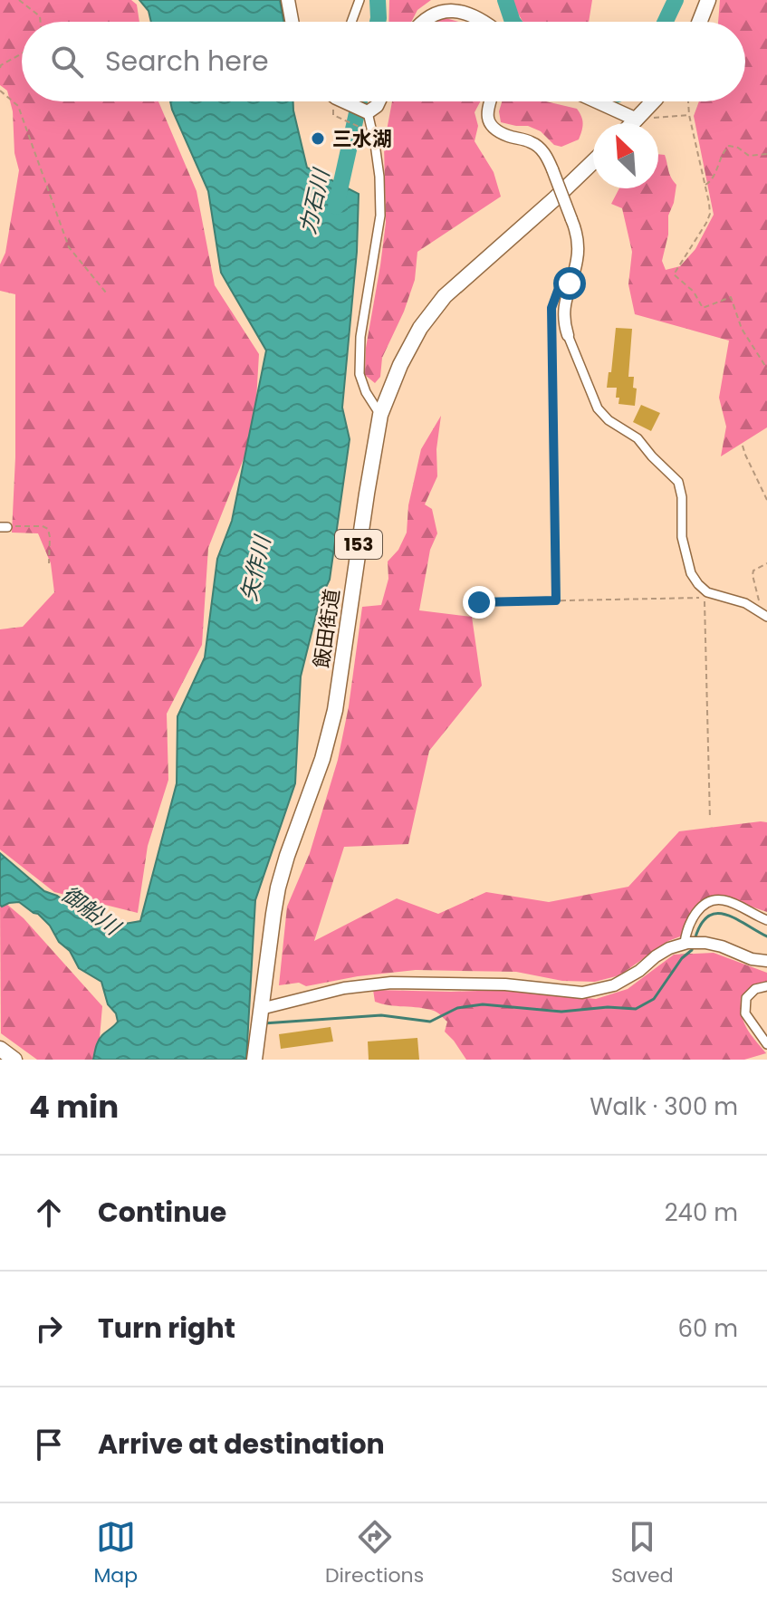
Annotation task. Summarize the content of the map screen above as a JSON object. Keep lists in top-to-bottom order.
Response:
{
  "streets": {
    "highway": ["153", "飯田街道"]
  },
  "water": ["力石川", "矢作川", "御船川"],
  "places": ["三水湖"],
  "north": "top left",
  "page": {
    "search": "Search here",
    "heading": ["4 min", "Walk · 300 m"],
    "list": [
      ["Continue", "240 m"],
      ["Turn right", "60 m"],
      "Arrive at destination"
    ],
    "nav": ["Map", "Directions", "Saved"]
  }
}
